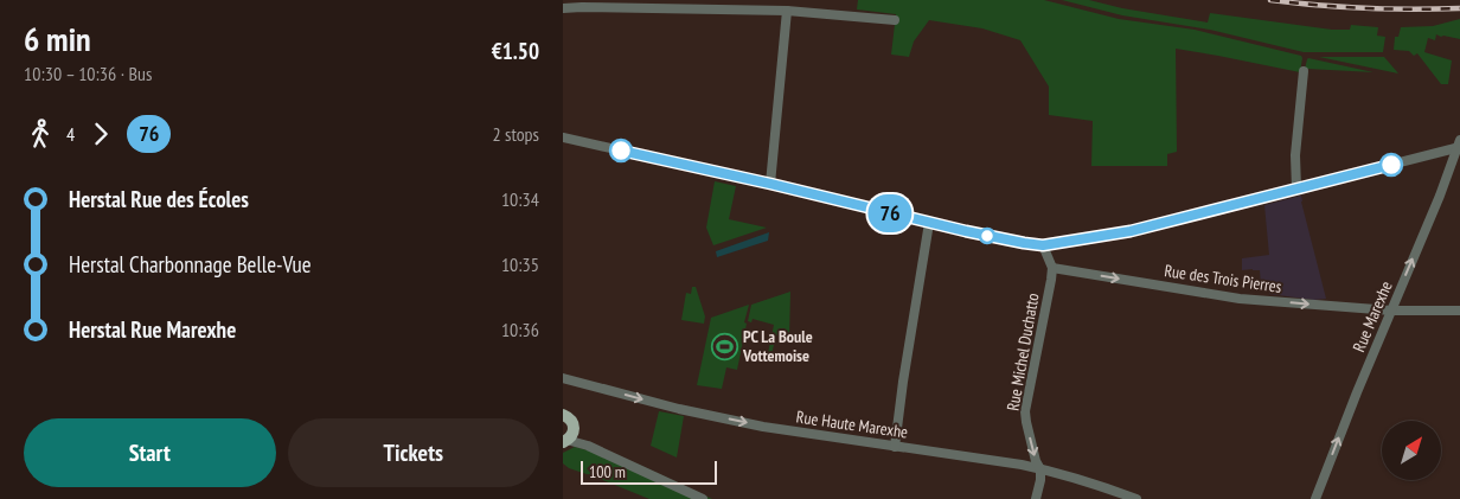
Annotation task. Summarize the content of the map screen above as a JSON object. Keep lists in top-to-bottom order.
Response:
{
  "streets": {
    "street": [
      "Rue des Trois Pierres",
      "Rue Marexhe",
      "Rue Michel Duchatto",
      "Rue Haute Marexhe"
    ]
  },
  "crossings": [
    ["Rue des Trois Pierres", "Rue Marexhe"],
    ["Rue des Trois Pierres", "Rue Michel Duchatto"],
    ["Rue Michel Duchatto", "Rue Haute Marexhe"]
  ],
  "one_way": ["Rue Marexhe", "Rue Michel Duchatto"],
  "places": {
    "sports": ["PC La Boule Vottemoise"]
  },
  "lines": ["bus line 76"],
  "scale_bar": "100 m",
  "north": "top right",
  "page": {
    "heading": ["6 min", "10:30 – 10:36 · Bus", "€1.50"],
    "on_map": "76",
    "legs": ["4", "76", "2 stops"],
    "list": [
      {
        "name": "Herstal Rue des Écoles",
        "value": "10:34"
      },
      {
        "name": "Herstal Charbonnage Belle-Vue",
        "value": "10:35"
      },
      {
        "name": "Herstal Rue Marexhe",
        "value": "10:36"
      }
    ],
    "buttons": ["Start", "Tickets"],
    "scale": "100 m"
  }
}
